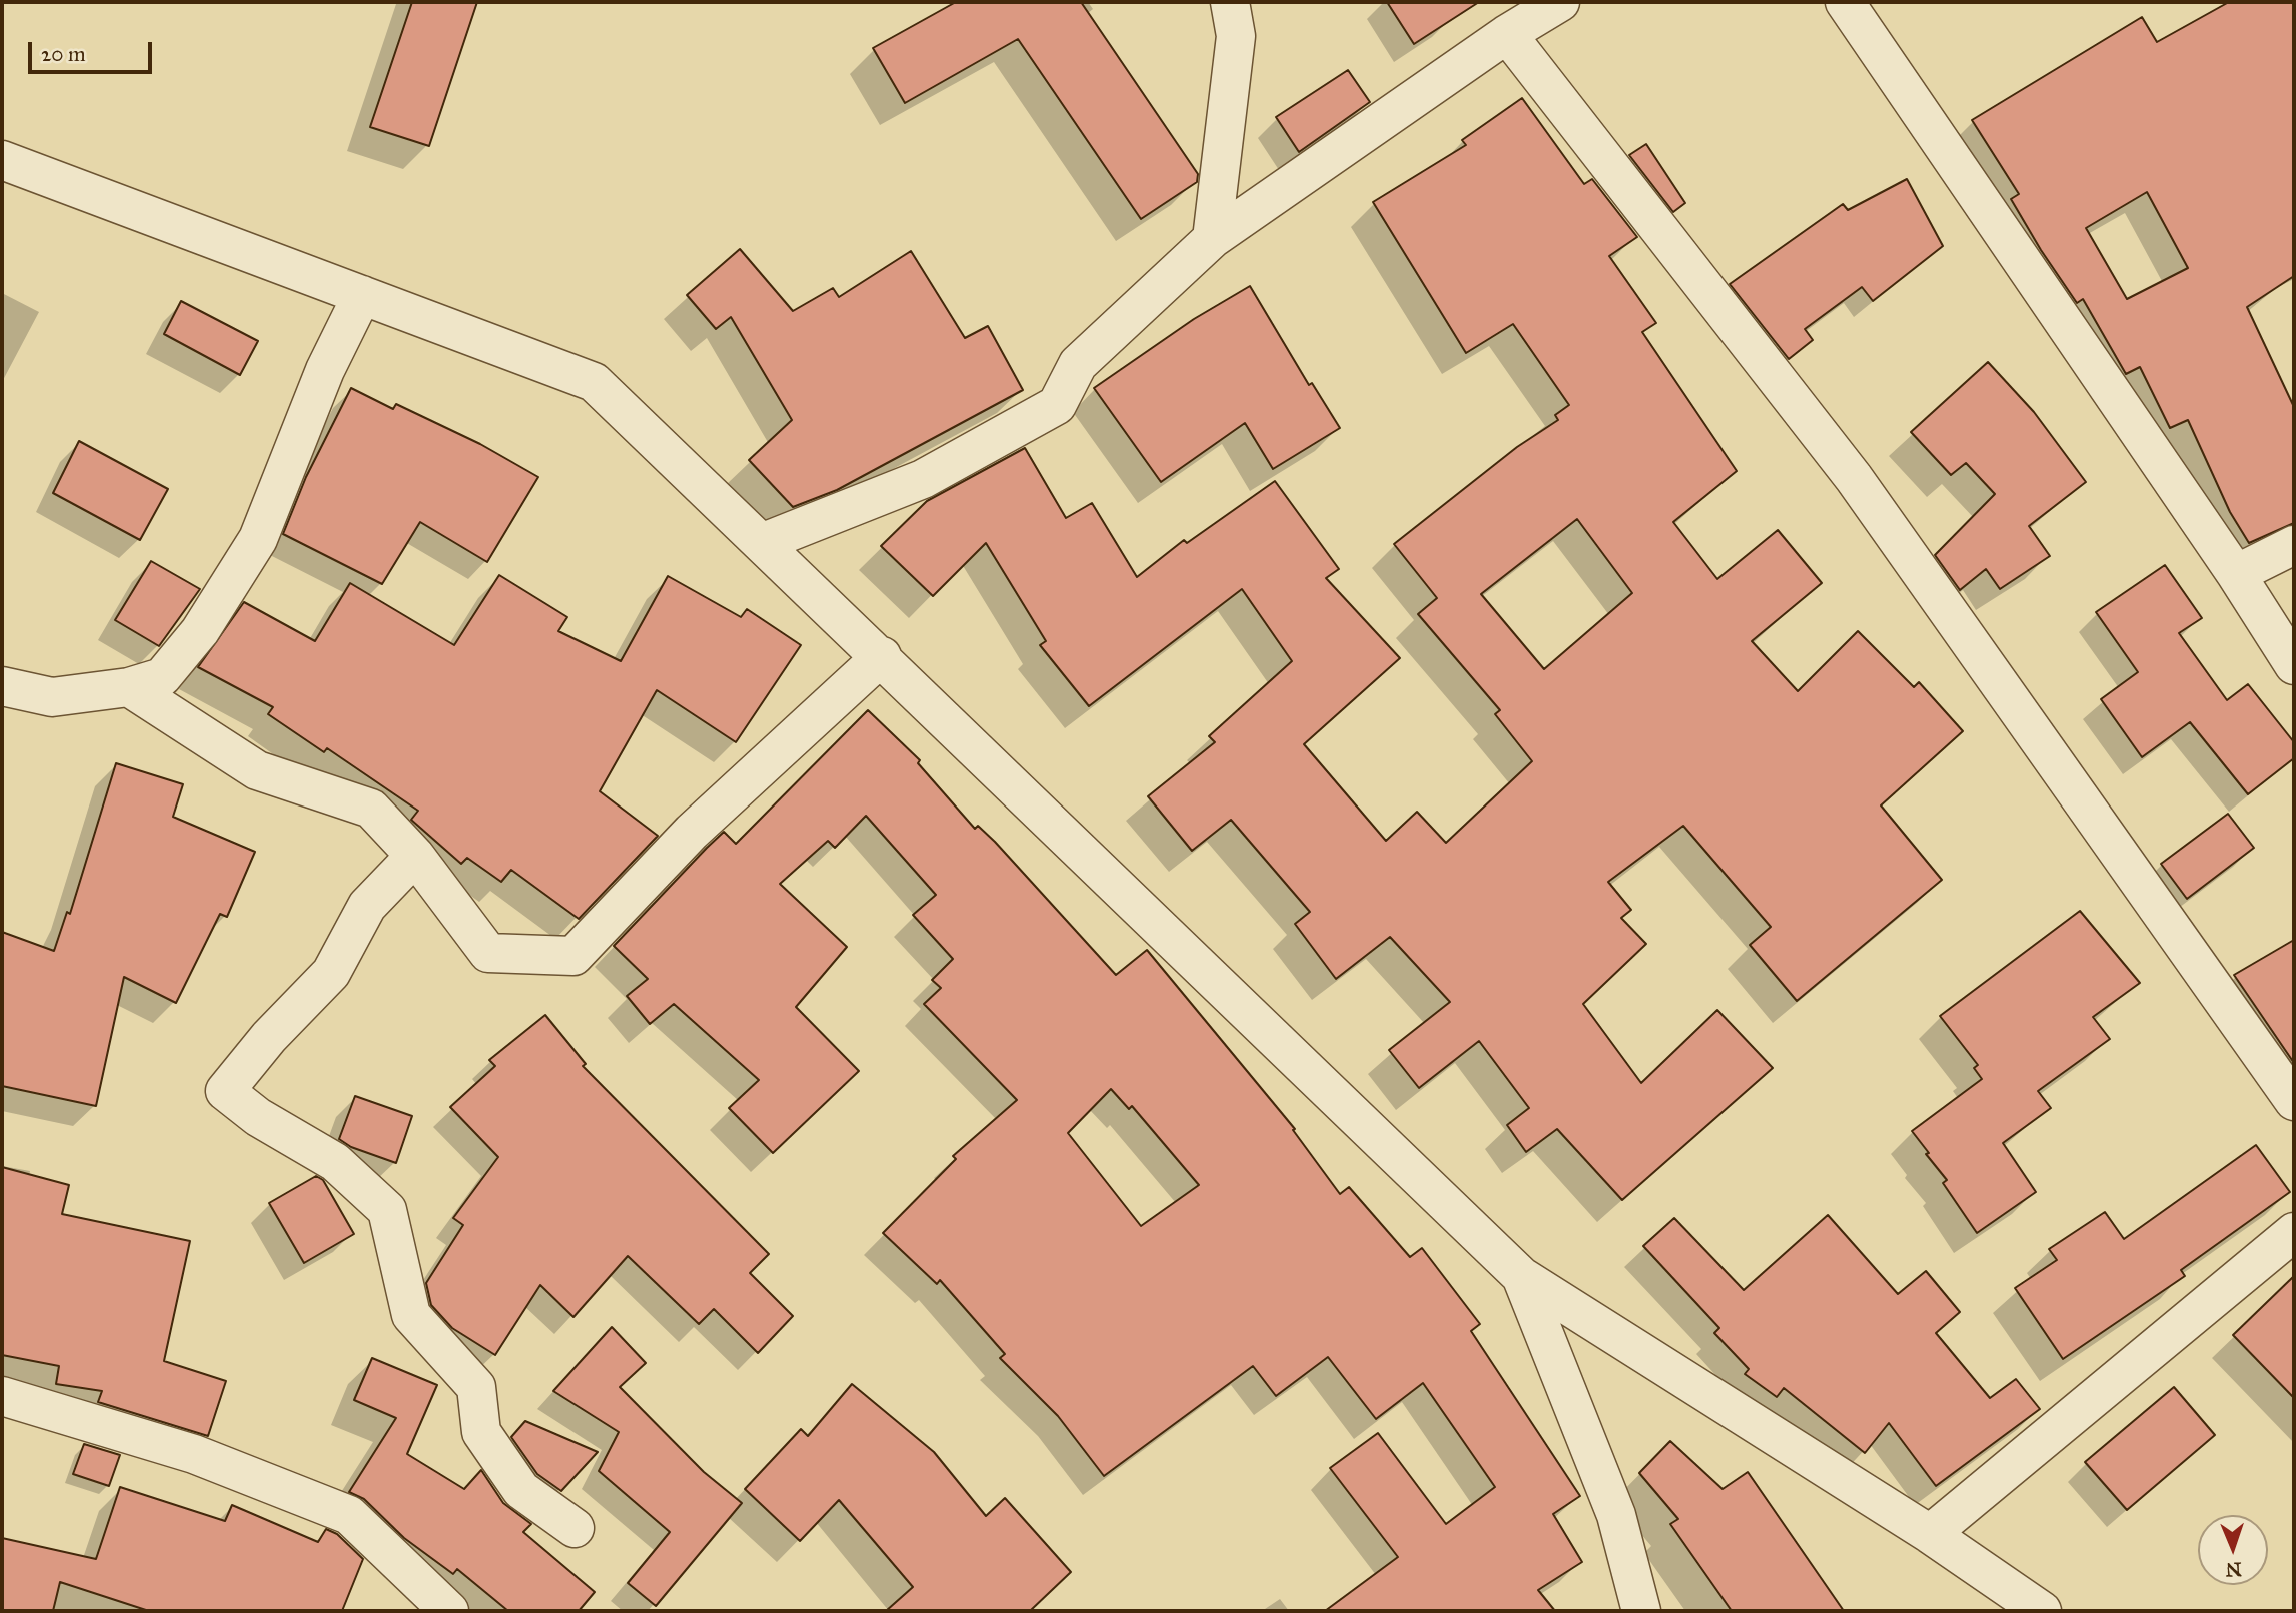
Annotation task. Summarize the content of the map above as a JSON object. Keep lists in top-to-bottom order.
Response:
{
  "scale_bar": "20 m",
  "north": "bottom"
}
